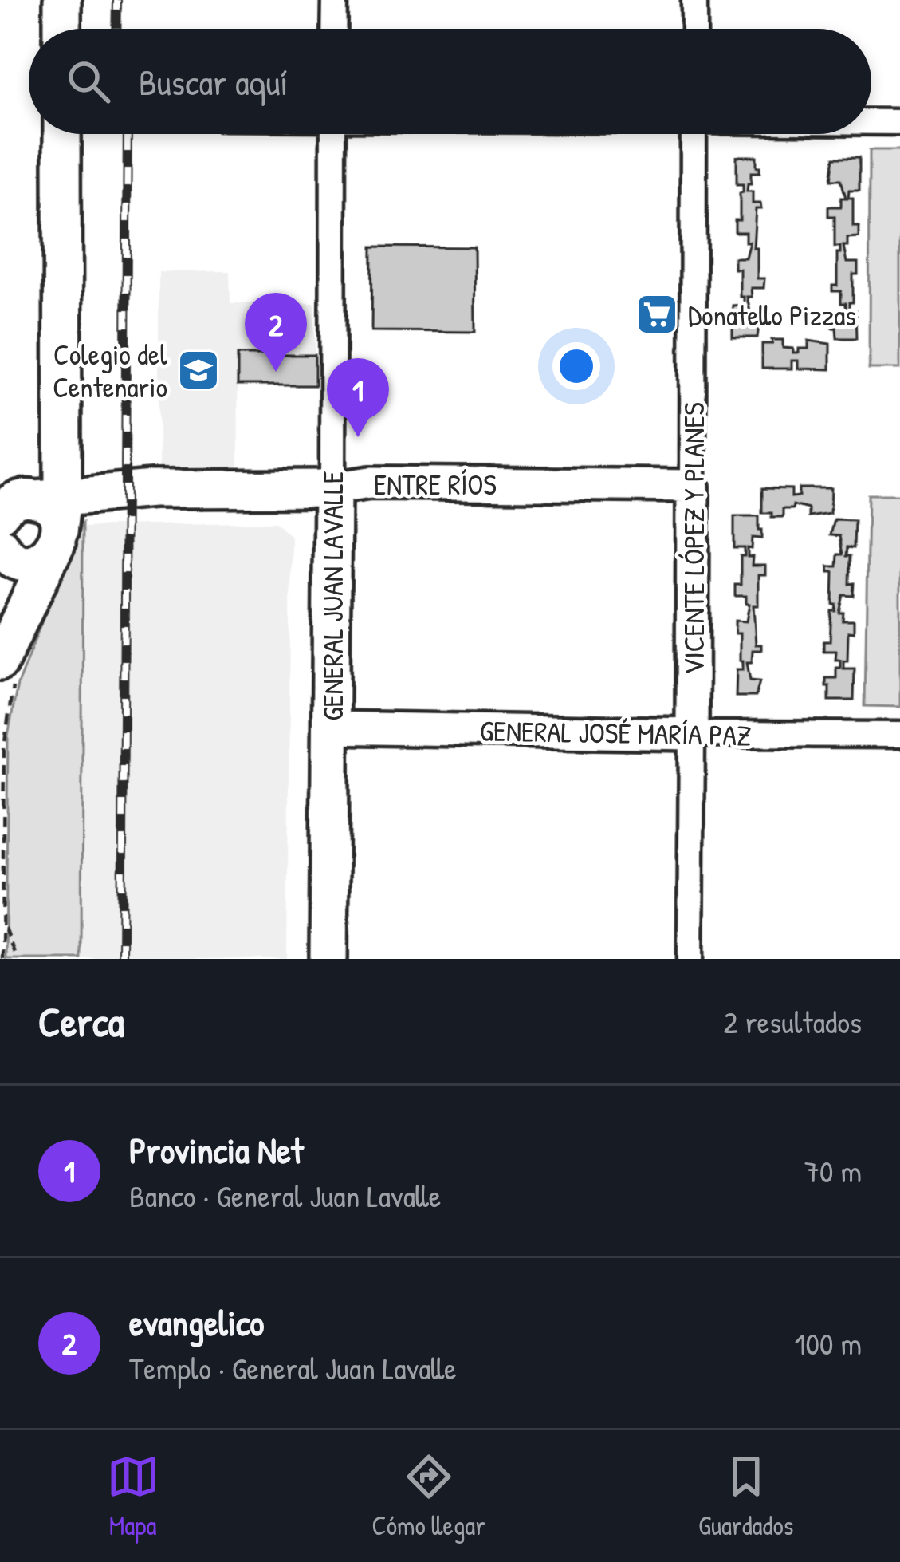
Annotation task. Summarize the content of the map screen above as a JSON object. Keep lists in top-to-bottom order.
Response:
{
  "streets": {
    "main road": ["ENTRE RÍOS", "GENERAL JUAN LAVALLE"],
    "street": ["VICENTE LÓPEZ Y PLANES", "GENERAL JOSÉ MARÍA PAZ"]
  },
  "crossings": [
    ["ENTRE RÍOS", "VICENTE LÓPEZ Y PLANES"],
    ["ENTRE RÍOS", "GENERAL JUAN LAVALLE"],
    ["VICENTE LÓPEZ Y PLANES", "GENERAL JOSÉ MARÍA PAZ"],
    ["GENERAL JUAN LAVALLE", "GENERAL JOSÉ MARÍA PAZ"]
  ],
  "places": {
    "supermarket": ["Donatello Pizzas"],
    "school or university": ["Colegio del Centenario"]
  },
  "page": {
    "search": "Buscar aquí",
    "pins": ["2", "1"],
    "heading": ["Cerca", "2 resultados"],
    "list": [
      {
        "mark": "1",
        "name": "Provincia Net",
        "note": "Banco · General Juan Lavalle",
        "value": "70 m"
      },
      {
        "mark": "2",
        "name": "evangelico",
        "note": "Templo · General Juan Lavalle",
        "value": "100 m"
      }
    ],
    "nav": ["Mapa", "Cómo llegar", "Guardados"]
  }
}
